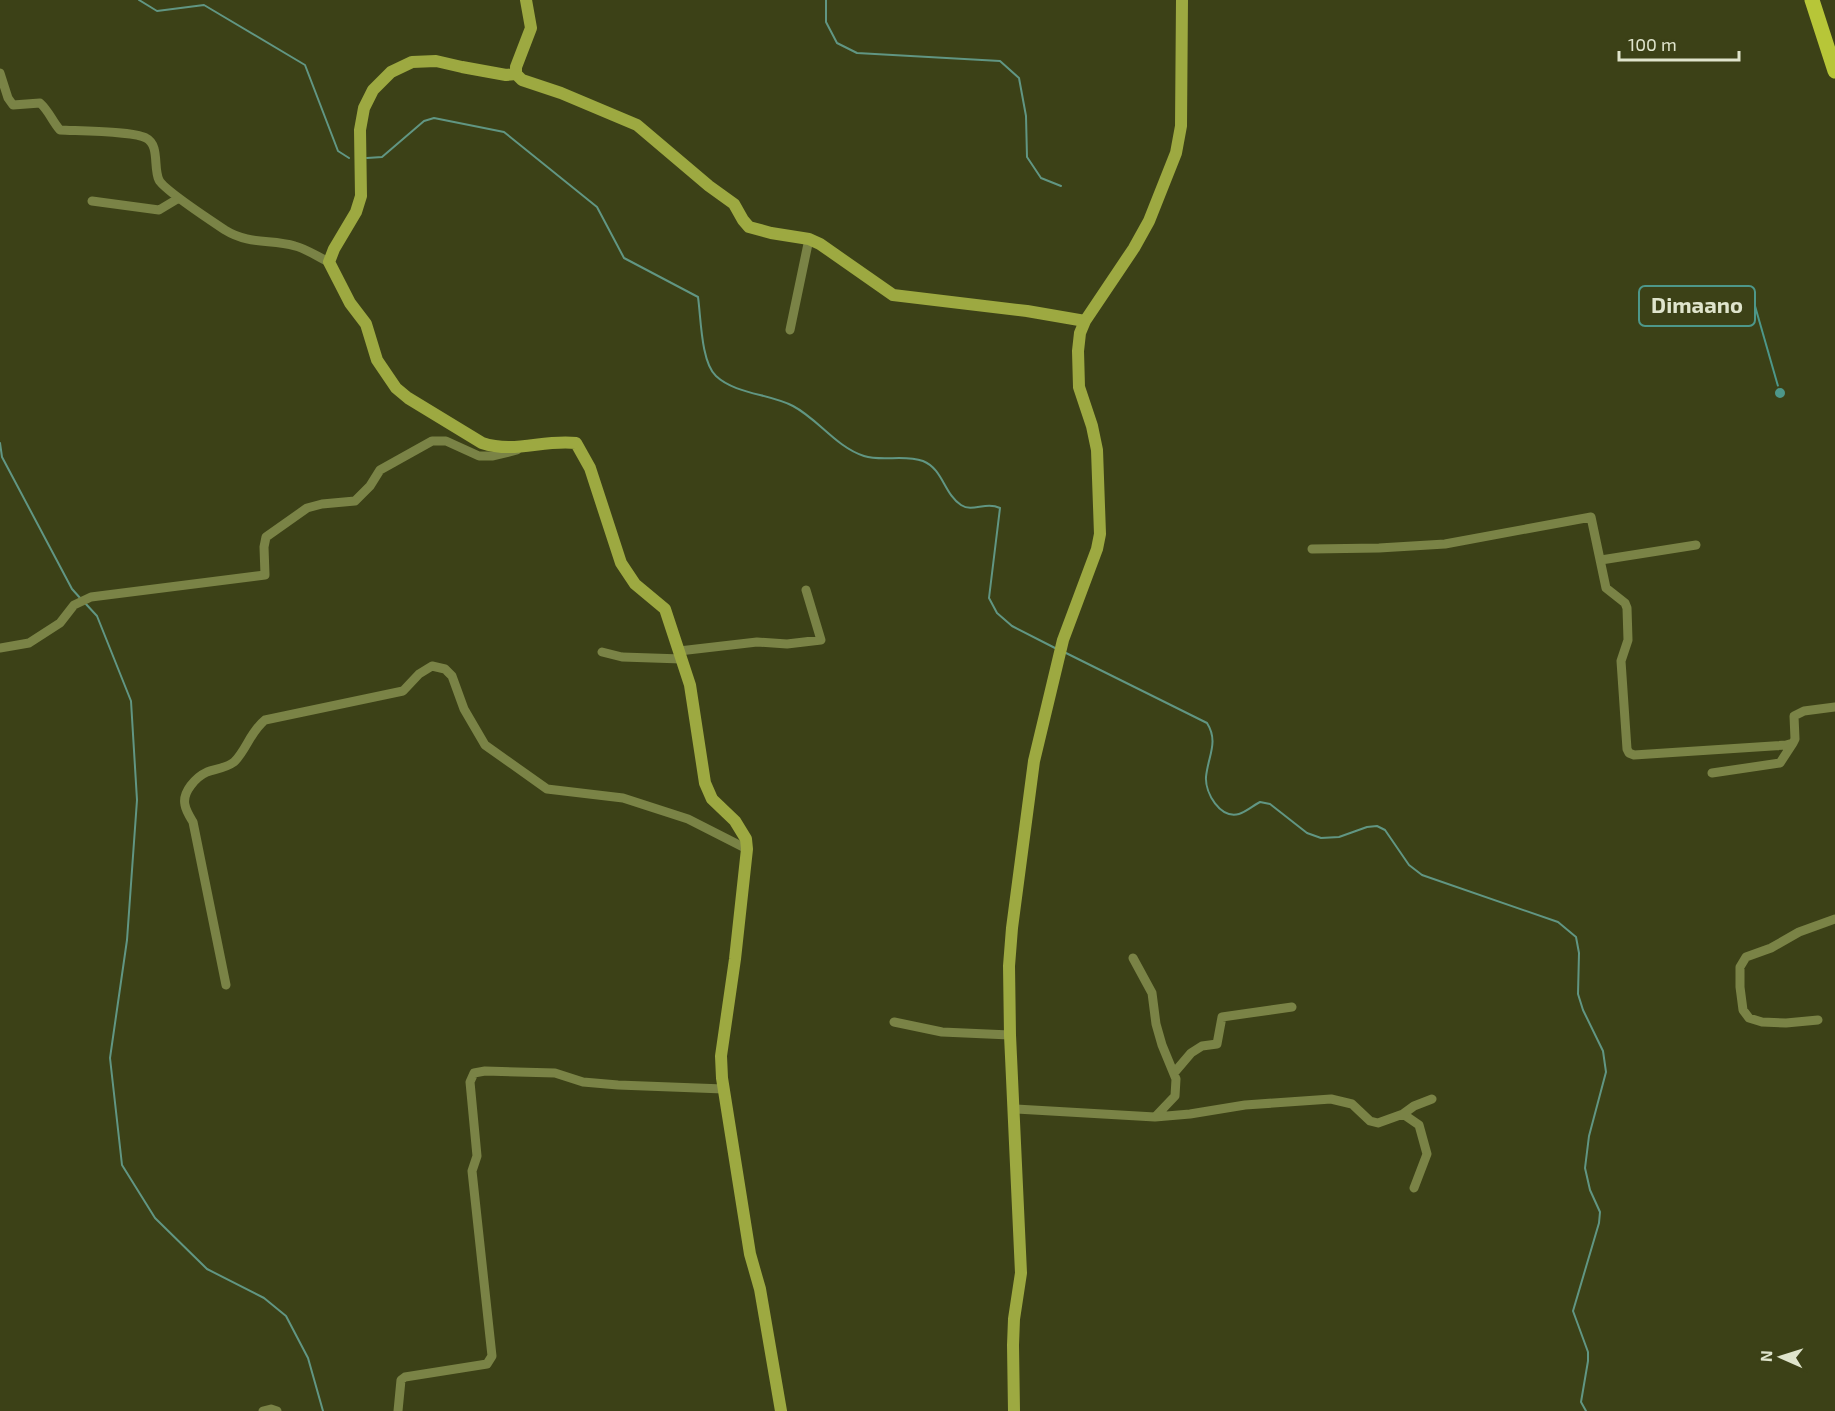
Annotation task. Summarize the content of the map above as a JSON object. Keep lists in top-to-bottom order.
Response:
{
  "places": ["Dimaano"],
  "scale_bar": "100 m",
  "north": "left"
}
